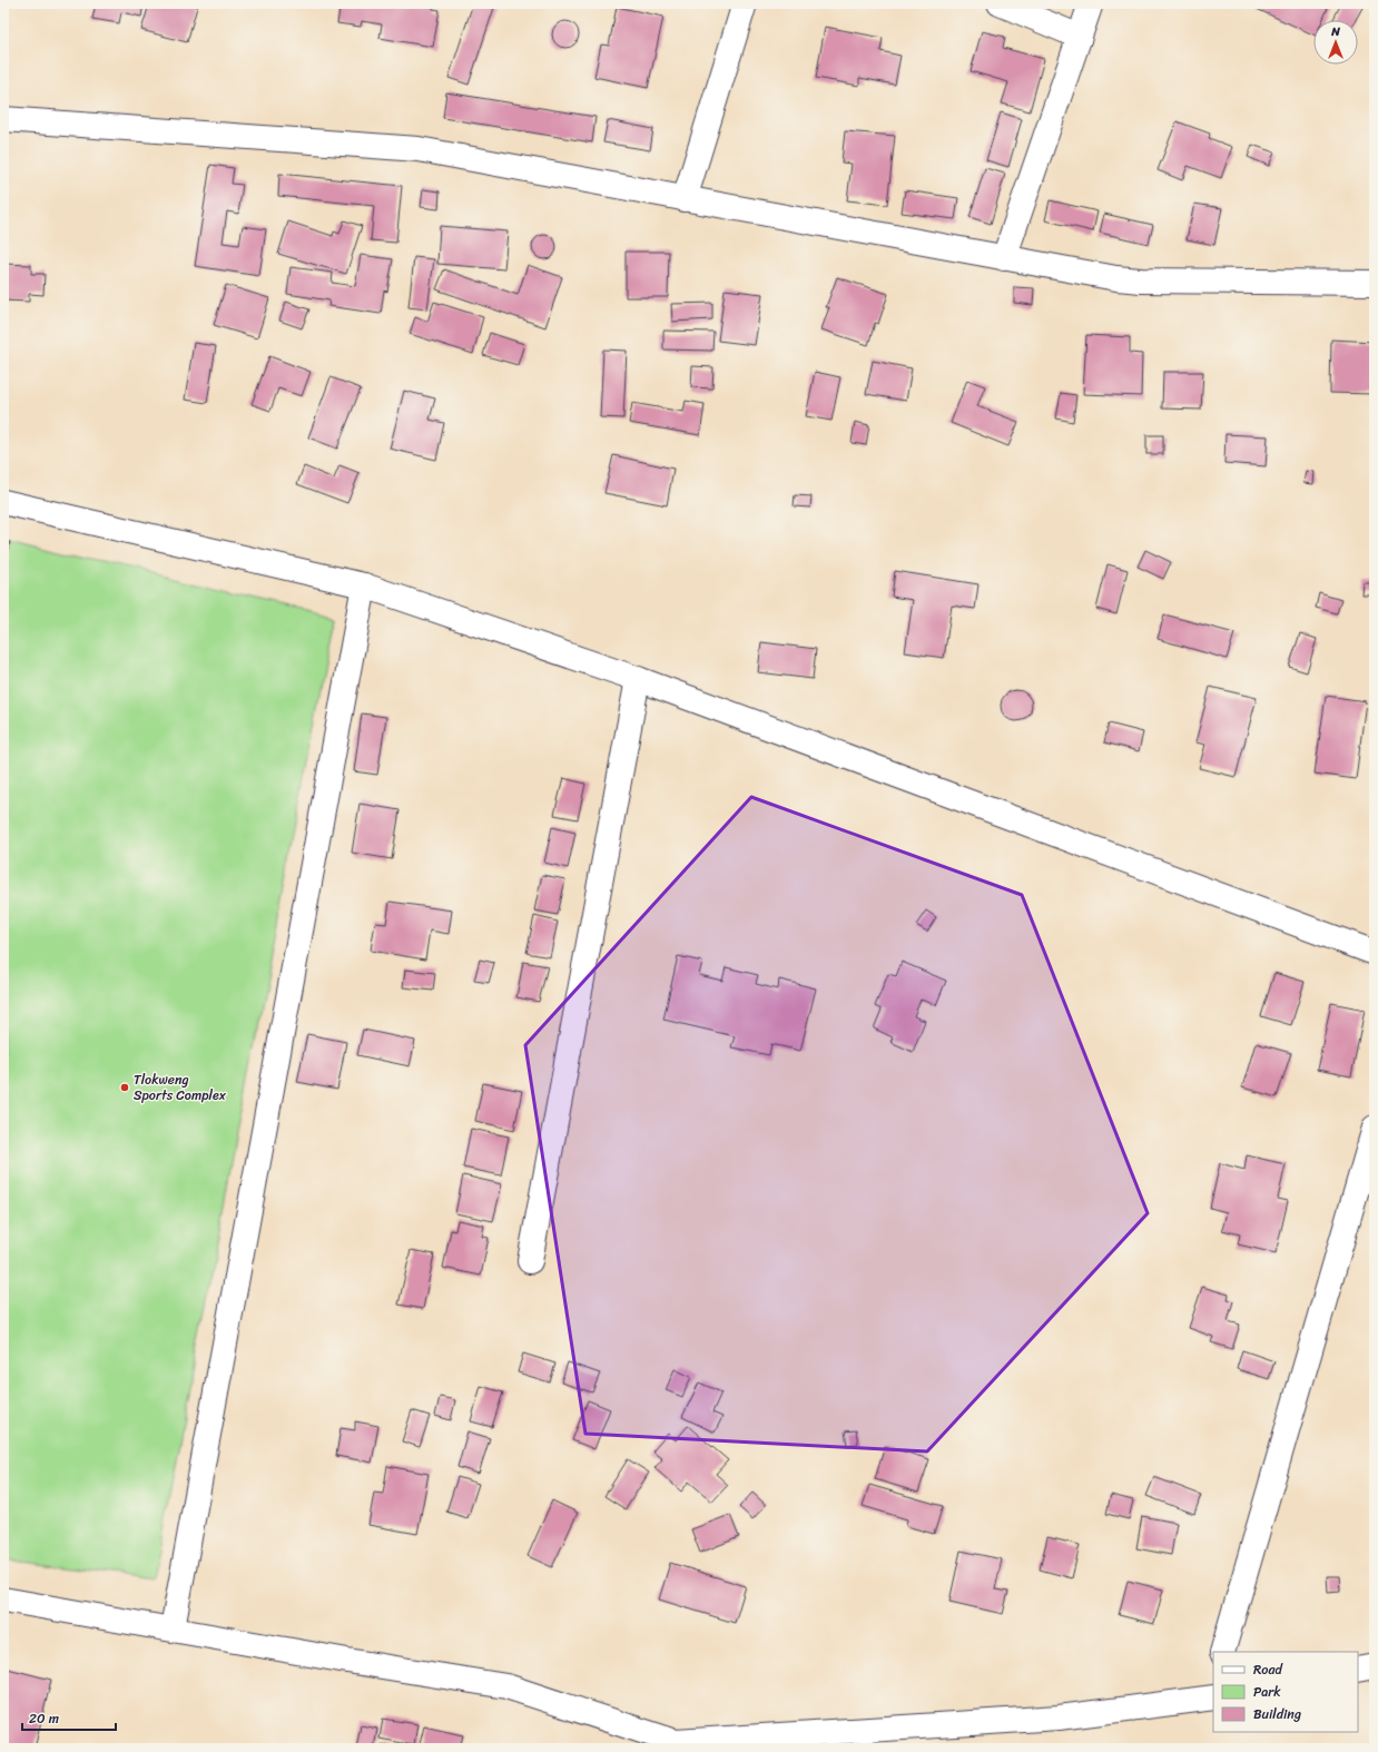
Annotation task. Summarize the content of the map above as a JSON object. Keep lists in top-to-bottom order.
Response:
{
  "places": ["Tlokweng Sports Complex"],
  "legend": ["Road", "Park", "Building"],
  "scale_bar": "20 m",
  "north": "top"
}
